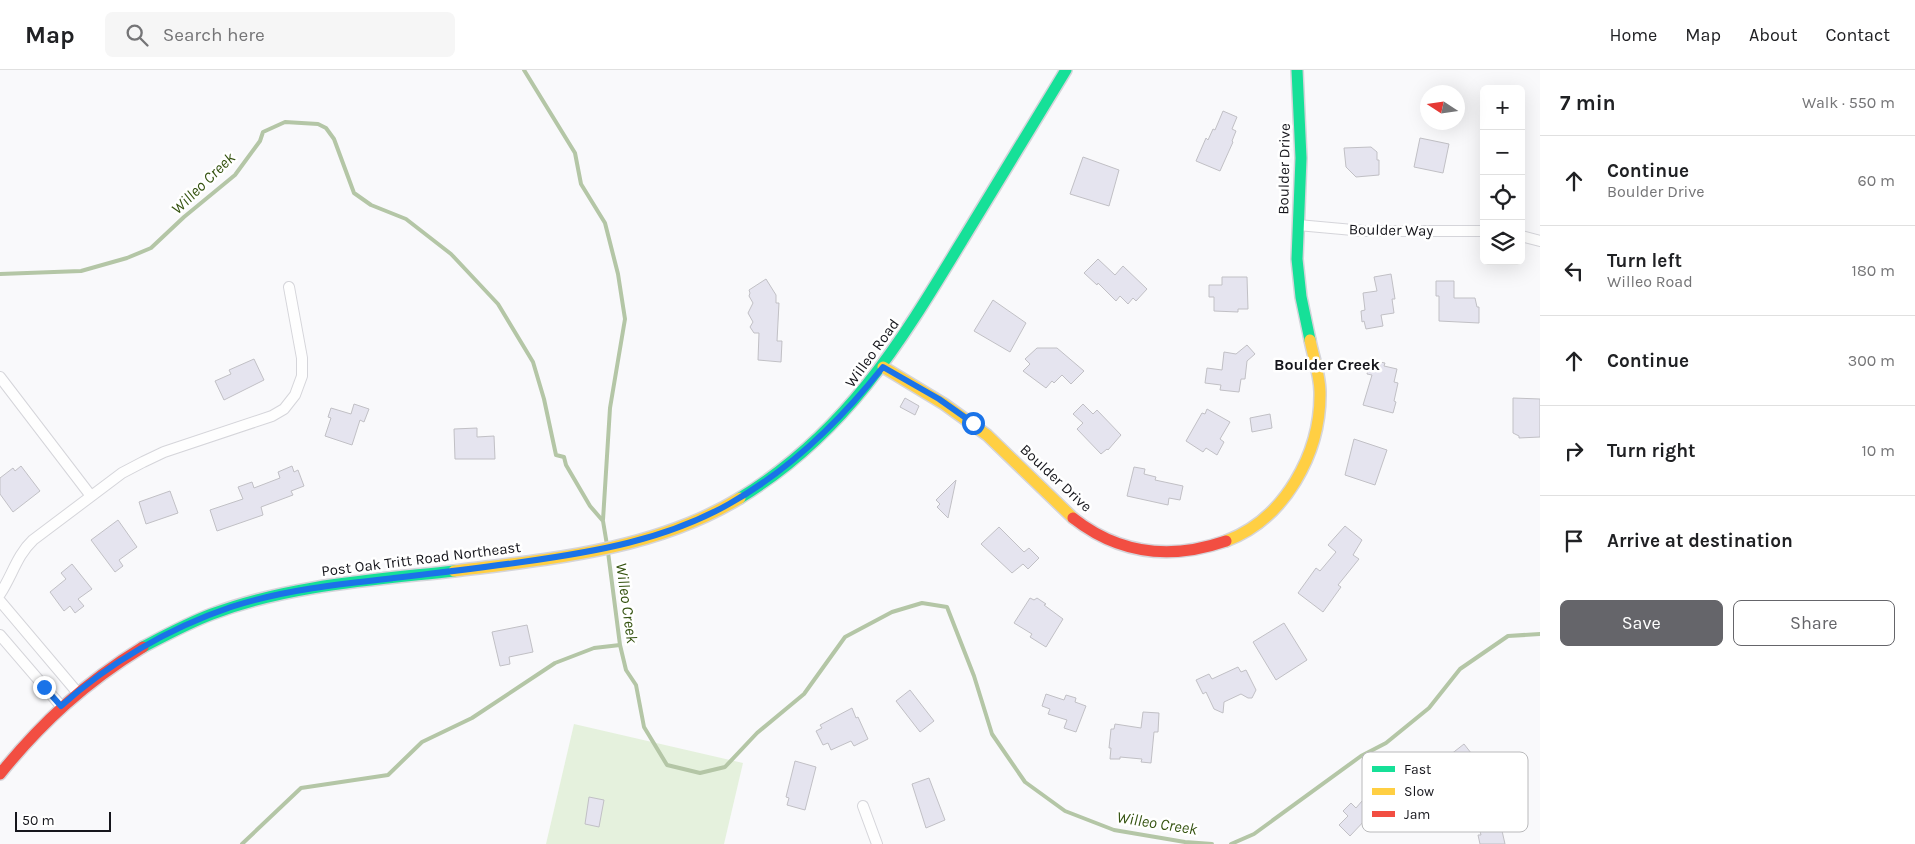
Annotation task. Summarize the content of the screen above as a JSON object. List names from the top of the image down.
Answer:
{
  "streets": {
    "street": [
      "Boulder Drive",
      "Boulder Way",
      "Willeo Road",
      "Post Oak Tritt Road Northeast"
    ]
  },
  "crossings": [
    ["Boulder Drive", "Boulder Way"],
    ["Boulder Drive", "Willeo Road"],
    ["Willeo Road", "Post Oak Tritt Road Northeast"]
  ],
  "districts": ["Boulder Creek"],
  "water": ["Willeo Creek"],
  "legend": ["Fast", "Slow", "Jam"],
  "scale_bar": "50 m",
  "north": "left",
  "page": {
    "header": "Map",
    "search": "Search here",
    "nav": [
      "Home",
      "Map",
      "About",
      "Contact"
    ],
    "heading": ["7 min", "Walk · 550 m"],
    "map_buttons": ["+", "−"],
    "list": [
      ["Continue", "Boulder Drive", "60 m"],
      ["Turn left", "Willeo Road", "180 m"],
      ["Continue", "300 m"],
      ["Turn right", "10 m"],
      "Arrive at destination"
    ],
    "buttons": ["Save", "Share"],
    "scale": "50 m"
  }
}
